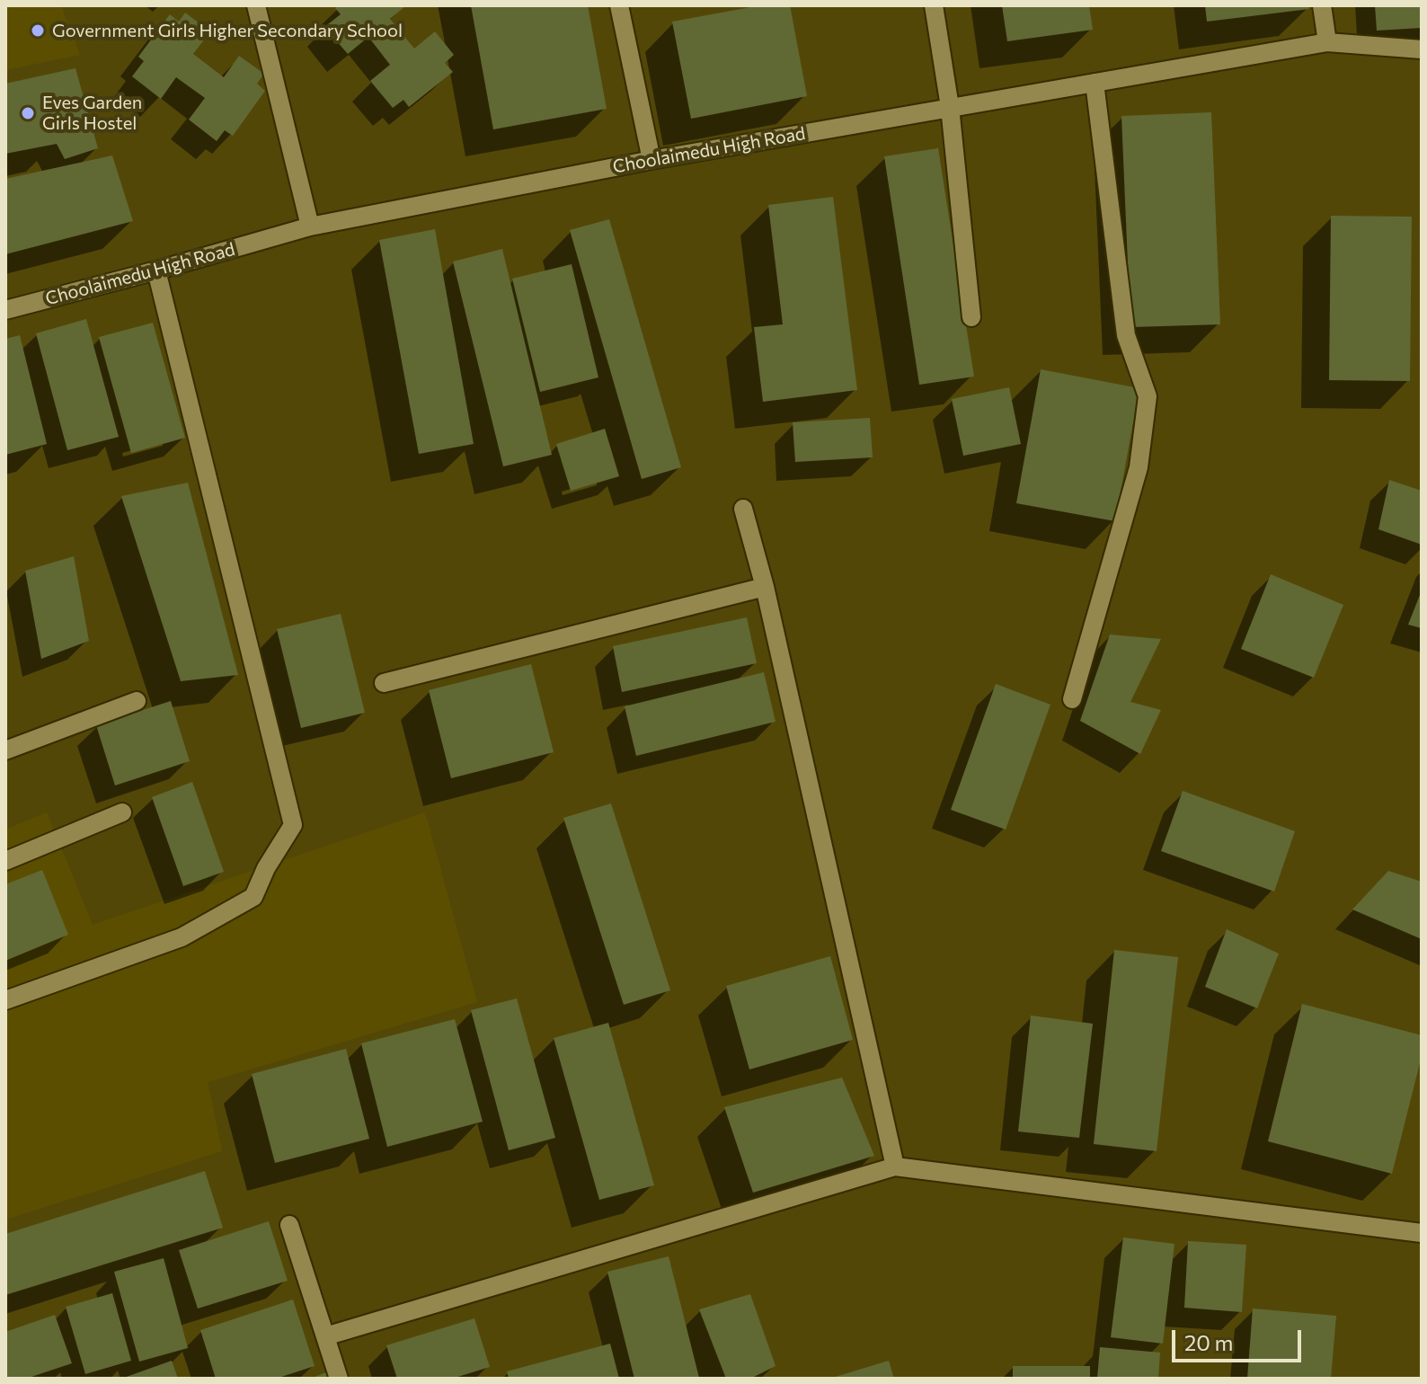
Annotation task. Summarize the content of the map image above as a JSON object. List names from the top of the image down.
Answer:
{
  "streets": {
    "street": ["Choolaimedu High Road"]
  },
  "places": ["Government Girls Higher Secondary School", "Eves Garden Girls Hostel"],
  "scale_bar": "20 m"
}
